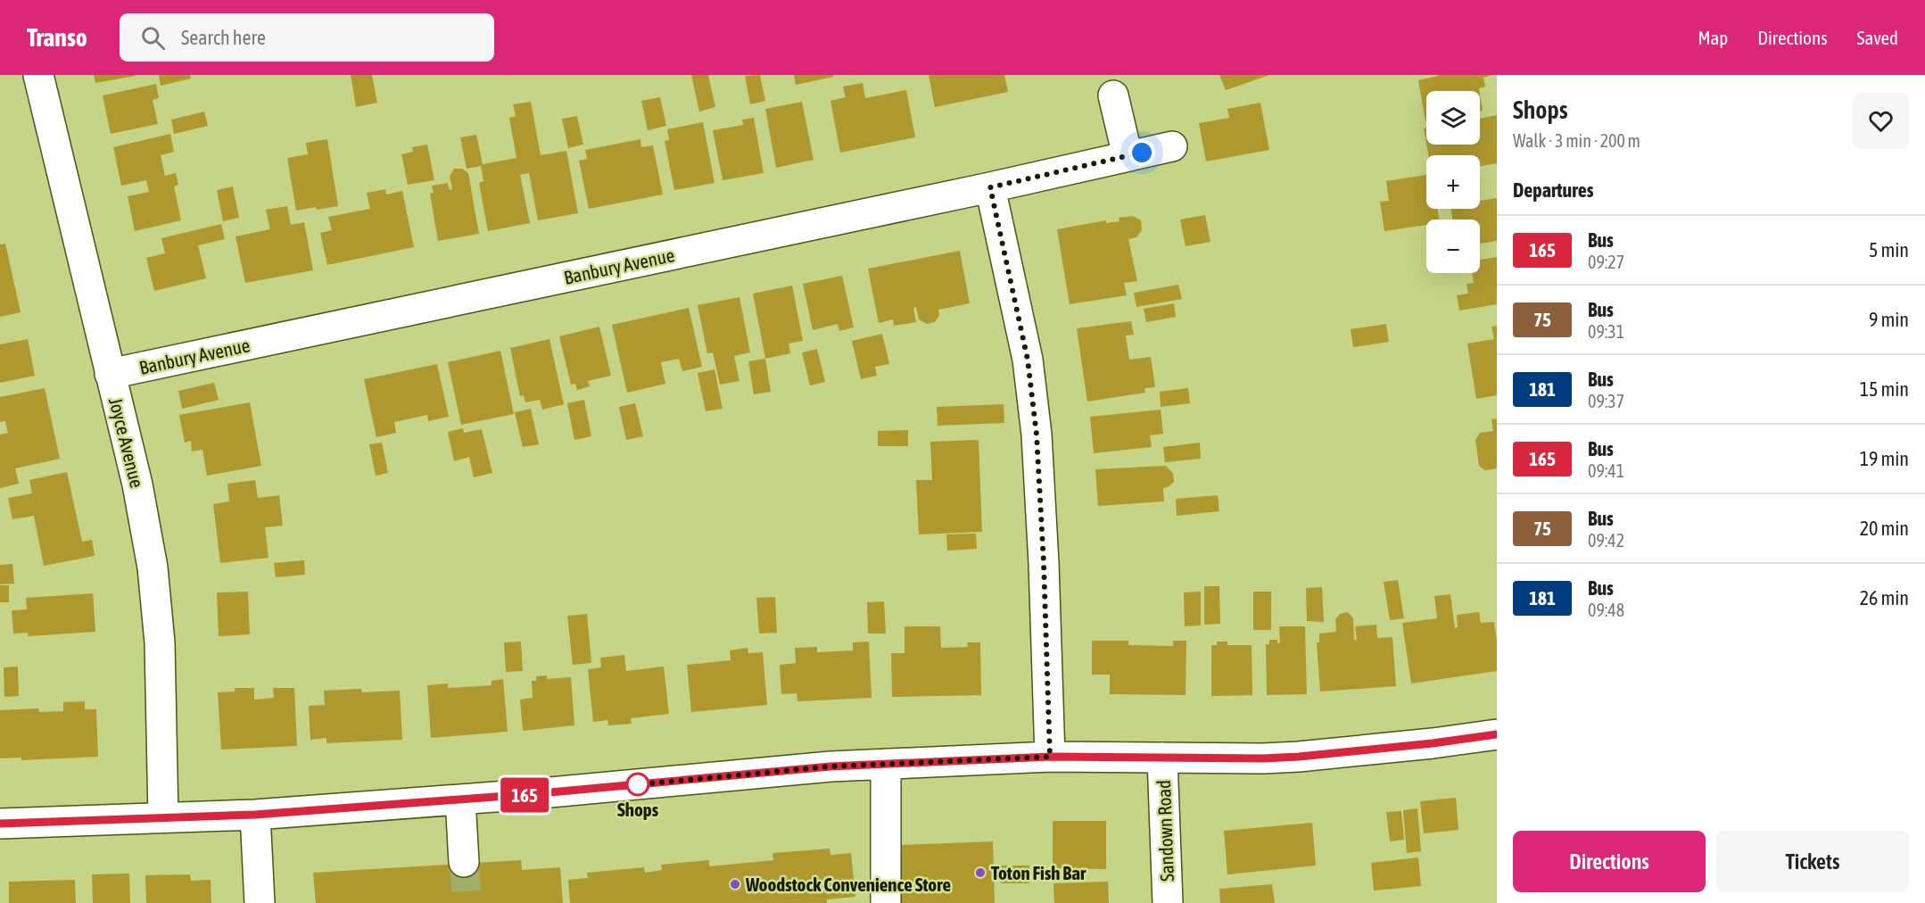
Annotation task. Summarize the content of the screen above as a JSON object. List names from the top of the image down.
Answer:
{
  "streets": {
    "street": ["Banbury Avenue", "Joyce Avenue", "Sandown Road"]
  },
  "crossings": [
    ["Banbury Avenue", "Joyce Avenue"]
  ],
  "places": ["Shops", "Toton Fish Bar", "Woodstock Convenience Store"],
  "lines": ["bus line 165"],
  "page": {
    "header": "Transo",
    "search": "Search here",
    "nav": ["Map", "Directions", "Saved"],
    "on_map": "165",
    "heading": [
      ["Shops", "Walk · 3 min · 200 m"],
      "Departures"
    ],
    "map_buttons": ["+", "−"],
    "list": [
      {
        "mark": "165",
        "name": "Bus",
        "note": "09:27",
        "value": "5 min"
      },
      {
        "mark": "75",
        "name": "Bus",
        "note": "09:31",
        "value": "9 min"
      },
      {
        "mark": "181",
        "name": "Bus",
        "note": "09:37",
        "value": "15 min"
      },
      {
        "mark": "165",
        "name": "Bus",
        "note": "09:41",
        "value": "19 min"
      },
      {
        "mark": "75",
        "name": "Bus",
        "note": "09:42",
        "value": "20 min"
      },
      {
        "mark": "181",
        "name": "Bus",
        "note": "09:48",
        "value": "26 min"
      }
    ],
    "buttons": ["Directions", "Tickets"]
  }
}
